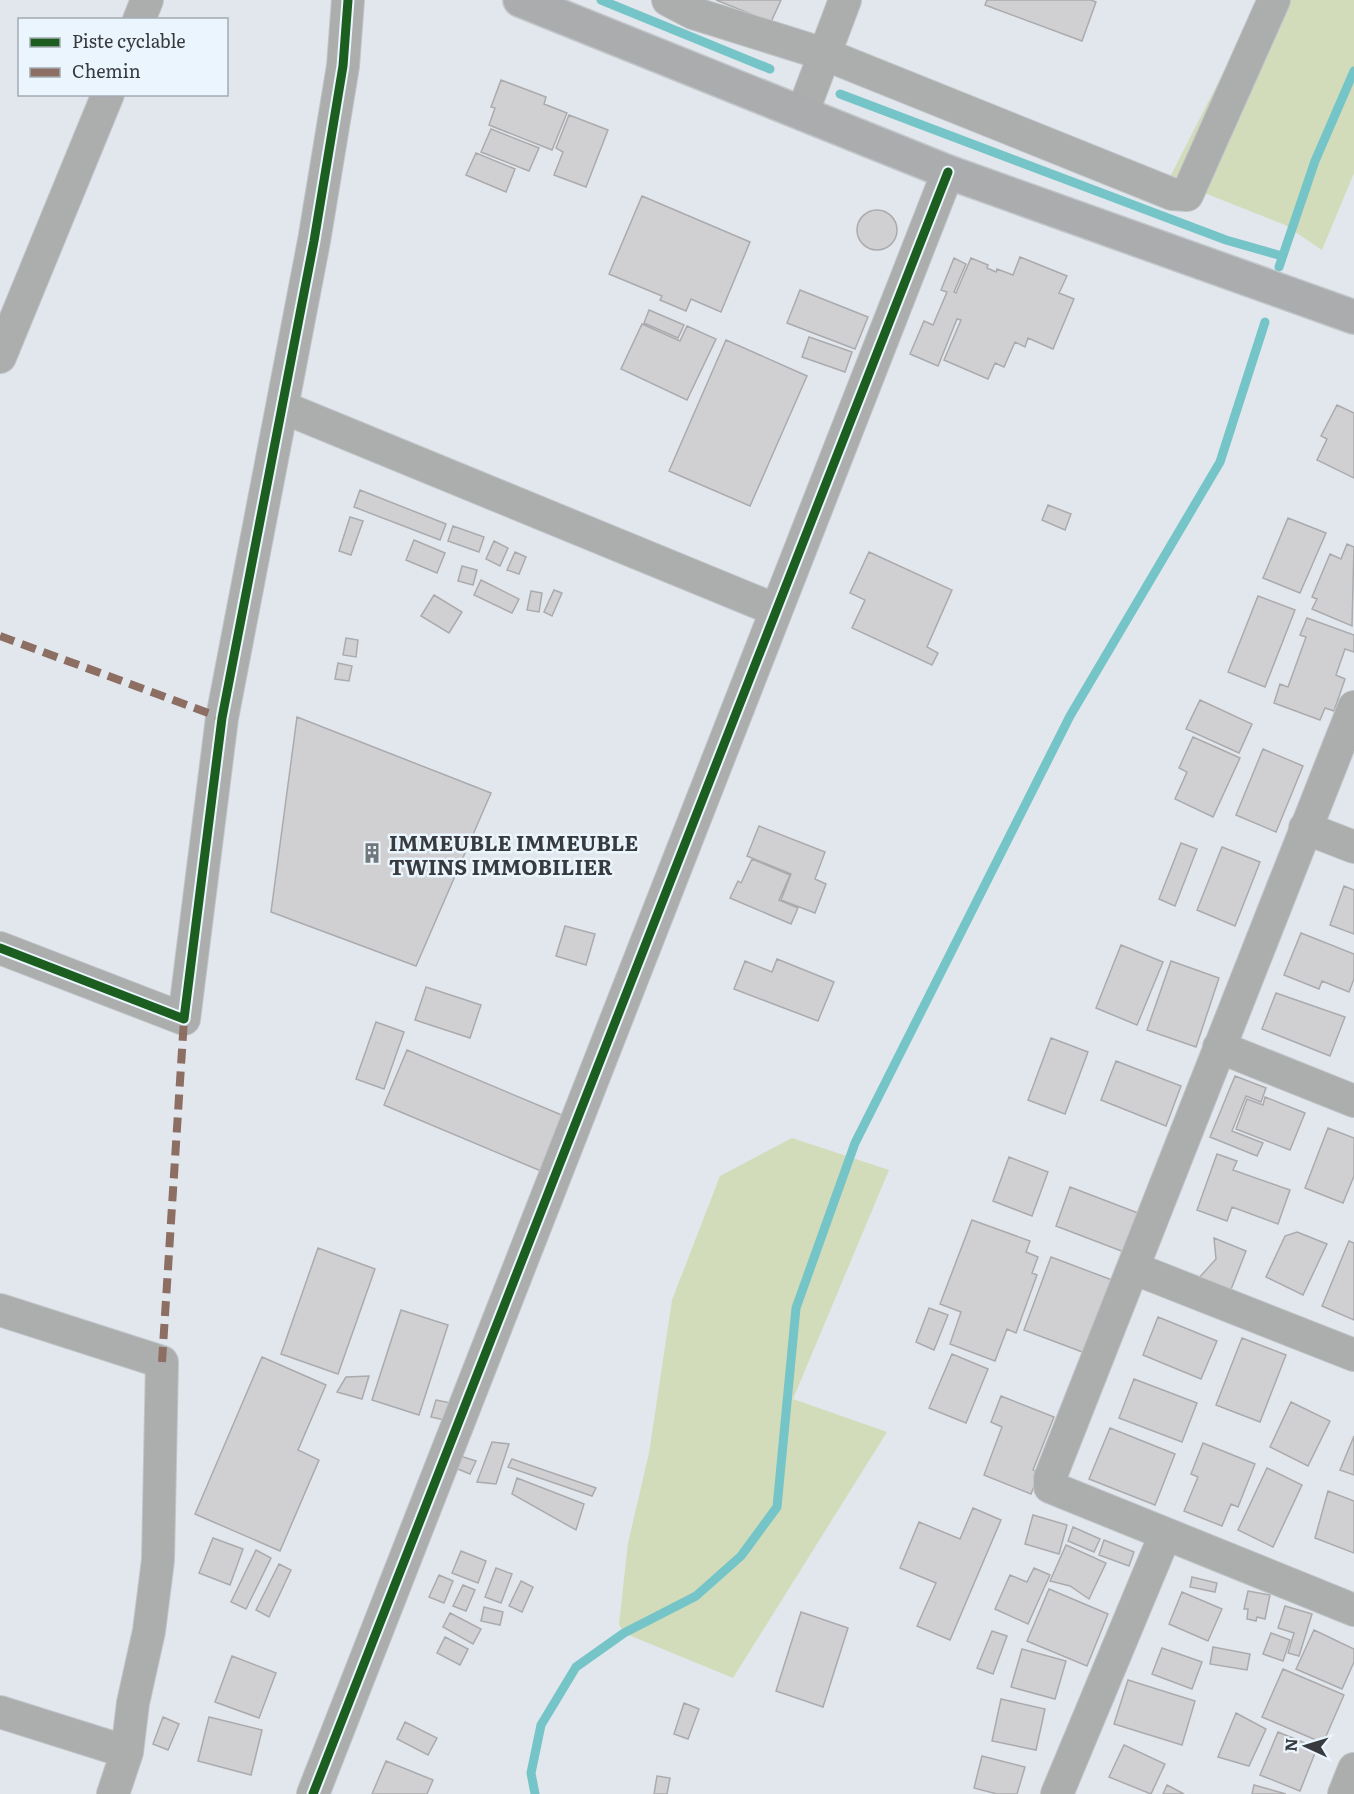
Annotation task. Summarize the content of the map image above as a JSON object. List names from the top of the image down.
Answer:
{
  "places": {
    "building": ["IMMEUBLE IMMEUBLE TWINS IMMOBILIER"]
  },
  "legend": ["Piste cyclable", "Chemin"],
  "north": "left"
}
